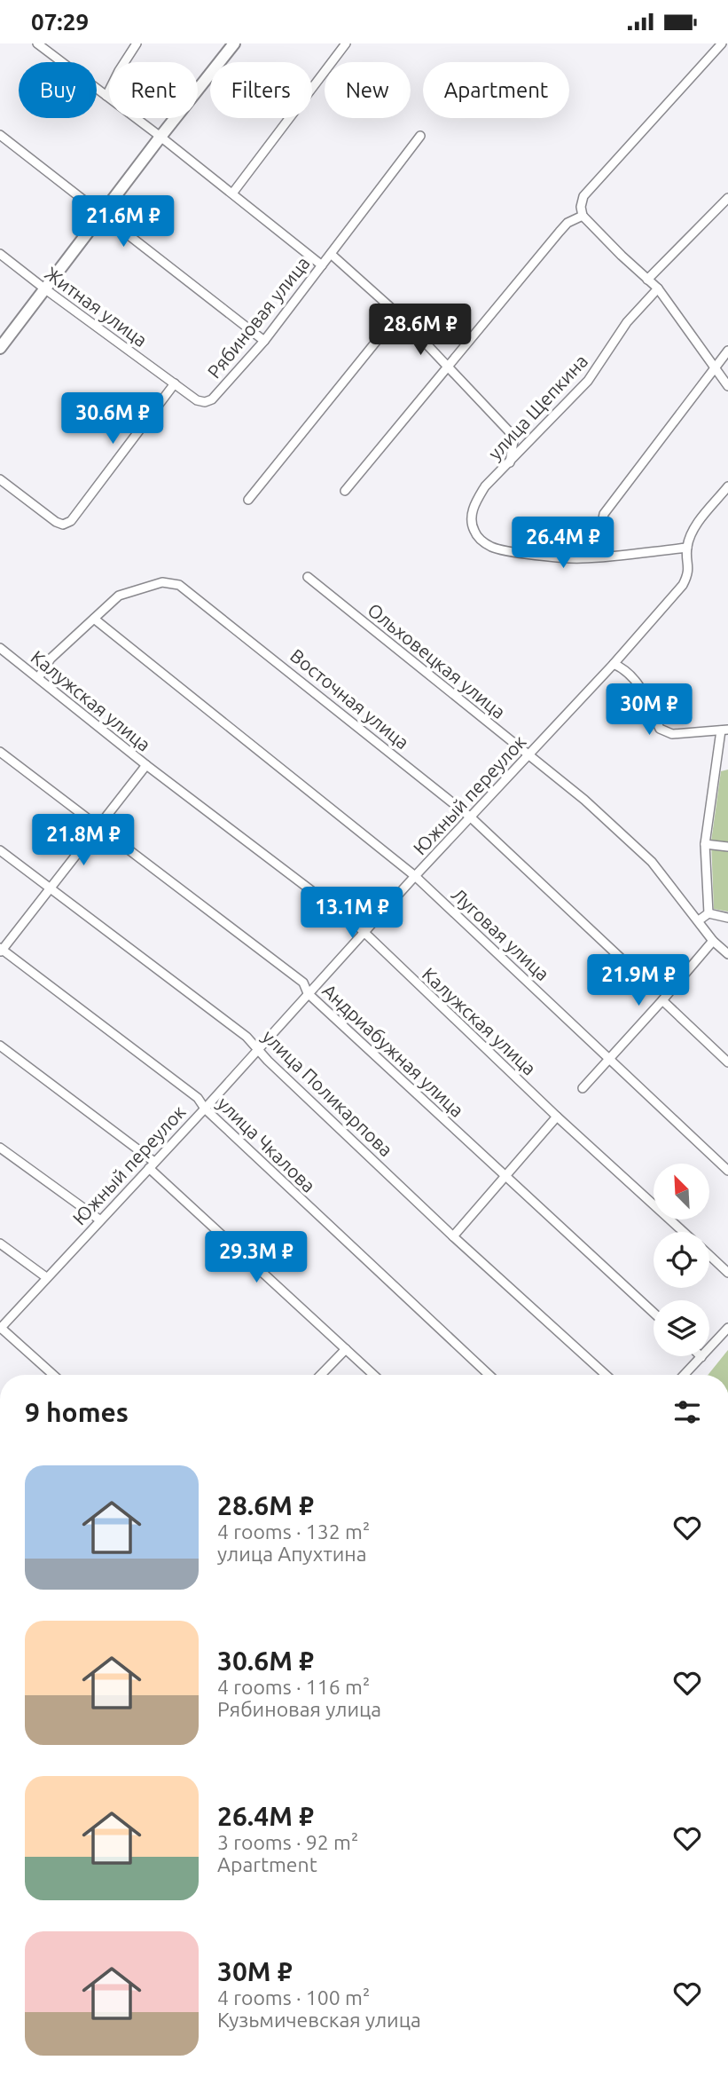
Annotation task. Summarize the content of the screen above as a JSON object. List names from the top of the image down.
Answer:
{
  "streets": {
    "street": [
      "Житная улица",
      "Рябиновая улица",
      "улица Щепкина",
      "Ольховецкая улица",
      "Восточная улица",
      "Калужская улица",
      "Южный переулок",
      "Луговая улица",
      "Андриабужная улица",
      "улица Поликарпова",
      "улица Чкалова"
    ]
  },
  "crossings": [
    ["Житная улица", "Рябиновая улица"],
    ["улица Щепкина", "Южный переулок"],
    ["Ольховецкая улица", "Южный переулок"],
    ["Восточная улица", "Калужская улица"],
    ["Восточная улица", "Южный переулок"],
    ["Восточная улица", "Луговая улица"],
    ["Калужская улица", "Южный переулок"],
    ["Южный переулок", "Луговая улица"],
    ["Южный переулок", "Андриабужная улица"],
    ["Южный переулок", "улица Поликарпова"],
    ["Южный переулок", "улица Чкалова"]
  ],
  "north": "top left",
  "page": {
    "status": "07:29",
    "chip": [
      "Buy",
      "Rent",
      "Filters",
      "New",
      "Apartment"
    ],
    "price": [
      "21.6M ₽",
      "28.6M ₽",
      "30.6M ₽",
      "26.4M ₽",
      "30M ₽",
      "21.8M ₽",
      "13.1M ₽",
      "21.9M ₽",
      "29.3M ₽"
    ],
    "heading": "9 homes",
    "list": [
      {
        "name": "28.6M ₽",
        "note": "4 rooms · 132 m² · улица Апухтина"
      },
      {
        "name": "30.6M ₽",
        "note": "4 rooms · 116 m² · Рябиновая улица"
      },
      {
        "name": "26.4M ₽",
        "note": "3 rooms · 92 m² · Apartment"
      },
      {
        "name": "30M ₽",
        "note": "4 rooms · 100 m² · Кузьмичевская улица"
      }
    ]
  }
}
